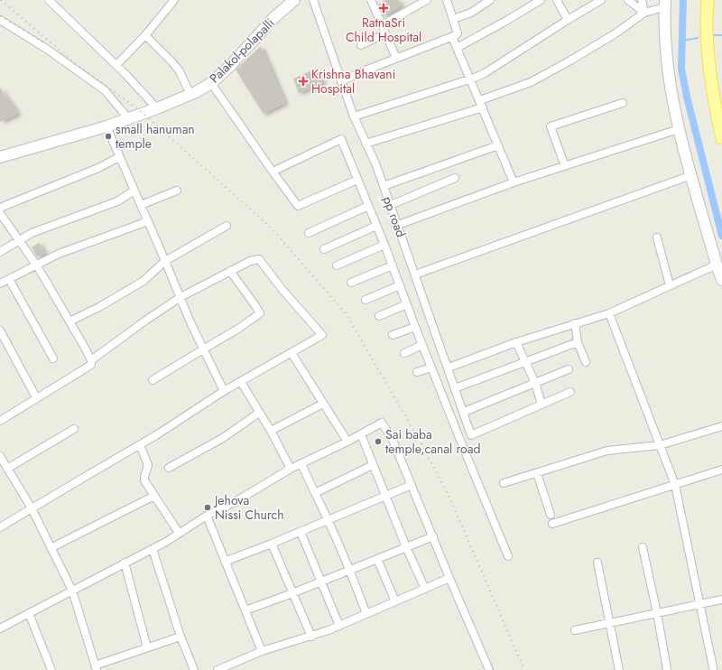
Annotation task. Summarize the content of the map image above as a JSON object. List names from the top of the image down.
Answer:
{
  "streets": {
    "street": ["Palakol-polapalli", "pp road"]
  },
  "places": {
    "health": ["RatnaSri Child Hospital", "Krishna Bhavani Hospital"],
    "other": ["small hanuman temple", "Sai baba temple,canal road", "Jehova Nissi Church"]
  }
}
